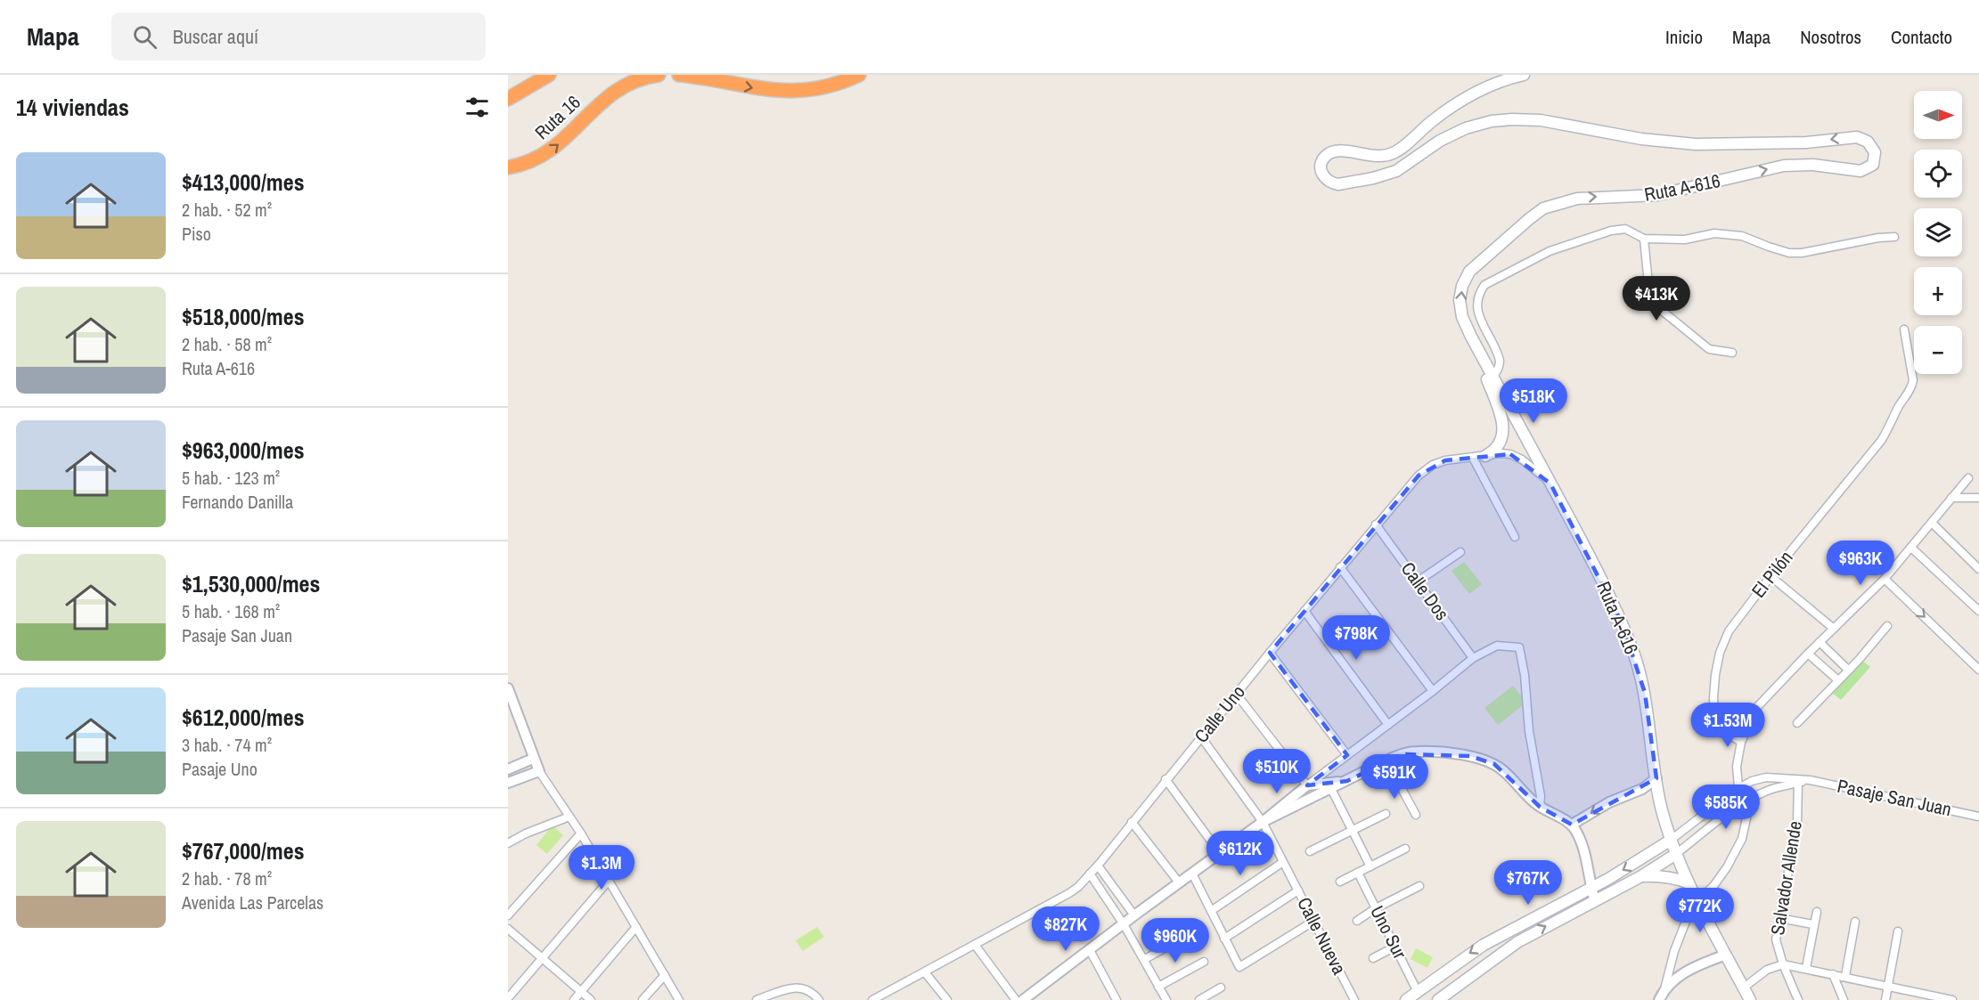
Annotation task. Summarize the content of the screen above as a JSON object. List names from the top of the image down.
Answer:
{
  "streets": {
    "highway": ["Ruta 16"],
    "main road": ["Ruta A-616"],
    "street": [
      "El Pilón",
      "Calle Dos",
      "Calle Uno",
      "Pasaje San Juan",
      "Salvador Allende",
      "Uno Sur",
      "Calle Nueva"
    ]
  },
  "crossings": [
    ["Ruta A-616", "Calle Uno"],
    ["Ruta A-616", "Pasaje San Juan"],
    ["Calle Dos", "Calle Uno"],
    ["Calle Uno", "Calle Nueva"],
    ["Pasaje San Juan", "Salvador Allende"]
  ],
  "one_way": ["Ruta 16"],
  "north": "right",
  "page": {
    "header": "Mapa",
    "search": "Buscar aquí",
    "nav": [
      "Inicio",
      "Mapa",
      "Nosotros",
      "Contacto"
    ],
    "heading": "14 viviendas",
    "map_buttons": ["+", "−"],
    "list": [
      {
        "name": "$413,000/mes",
        "note": "2 hab. · 52 m² · Piso"
      },
      {
        "name": "$518,000/mes",
        "note": "2 hab. · 58 m² · Ruta A-616"
      },
      {
        "name": "$963,000/mes",
        "note": "5 hab. · 123 m² · Fernando Danilla"
      },
      {
        "name": "$1,530,000/mes",
        "note": "5 hab. · 168 m² · Pasaje San Juan"
      },
      {
        "name": "$612,000/mes",
        "note": "3 hab. · 74 m² · Pasaje Uno"
      },
      {
        "name": "$767,000/mes",
        "note": "2 hab. · 78 m² · Avenida Las Parcelas"
      }
    ],
    "price": [
      "$413K",
      "$518K",
      "$963K",
      "$798K",
      "$1.53M",
      "$510K",
      "$591K",
      "$585K",
      "$612K",
      "$1.3M",
      "$767K",
      "$772K",
      "$827K",
      "$960K"
    ]
  }
}
